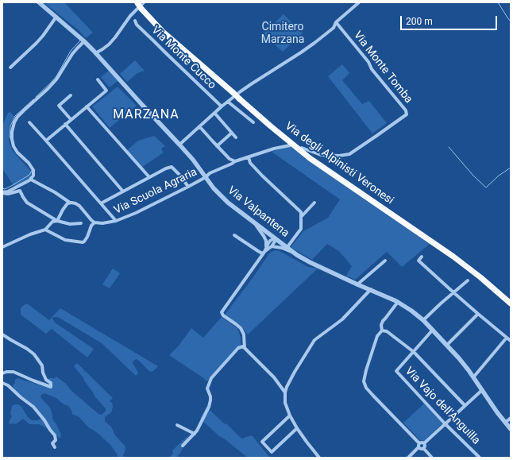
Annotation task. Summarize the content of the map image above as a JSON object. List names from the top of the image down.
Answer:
{
  "streets": {
    "highway": ["Via degli Alpinisti Veronesi"],
    "street": [
      "Via Monte Cucco",
      "Via Monte Tomba",
      "Via Scuola Agraria",
      "Via Valpantena",
      "Via Vajo dell'Anguilla"
    ]
  },
  "crossings": [
    ["Via Scuola Agraria", "Via Valpantena"]
  ],
  "districts": ["MARZANA"],
  "parks": ["Cimitero Marzana"],
  "scale_bar": "200 m"
}
